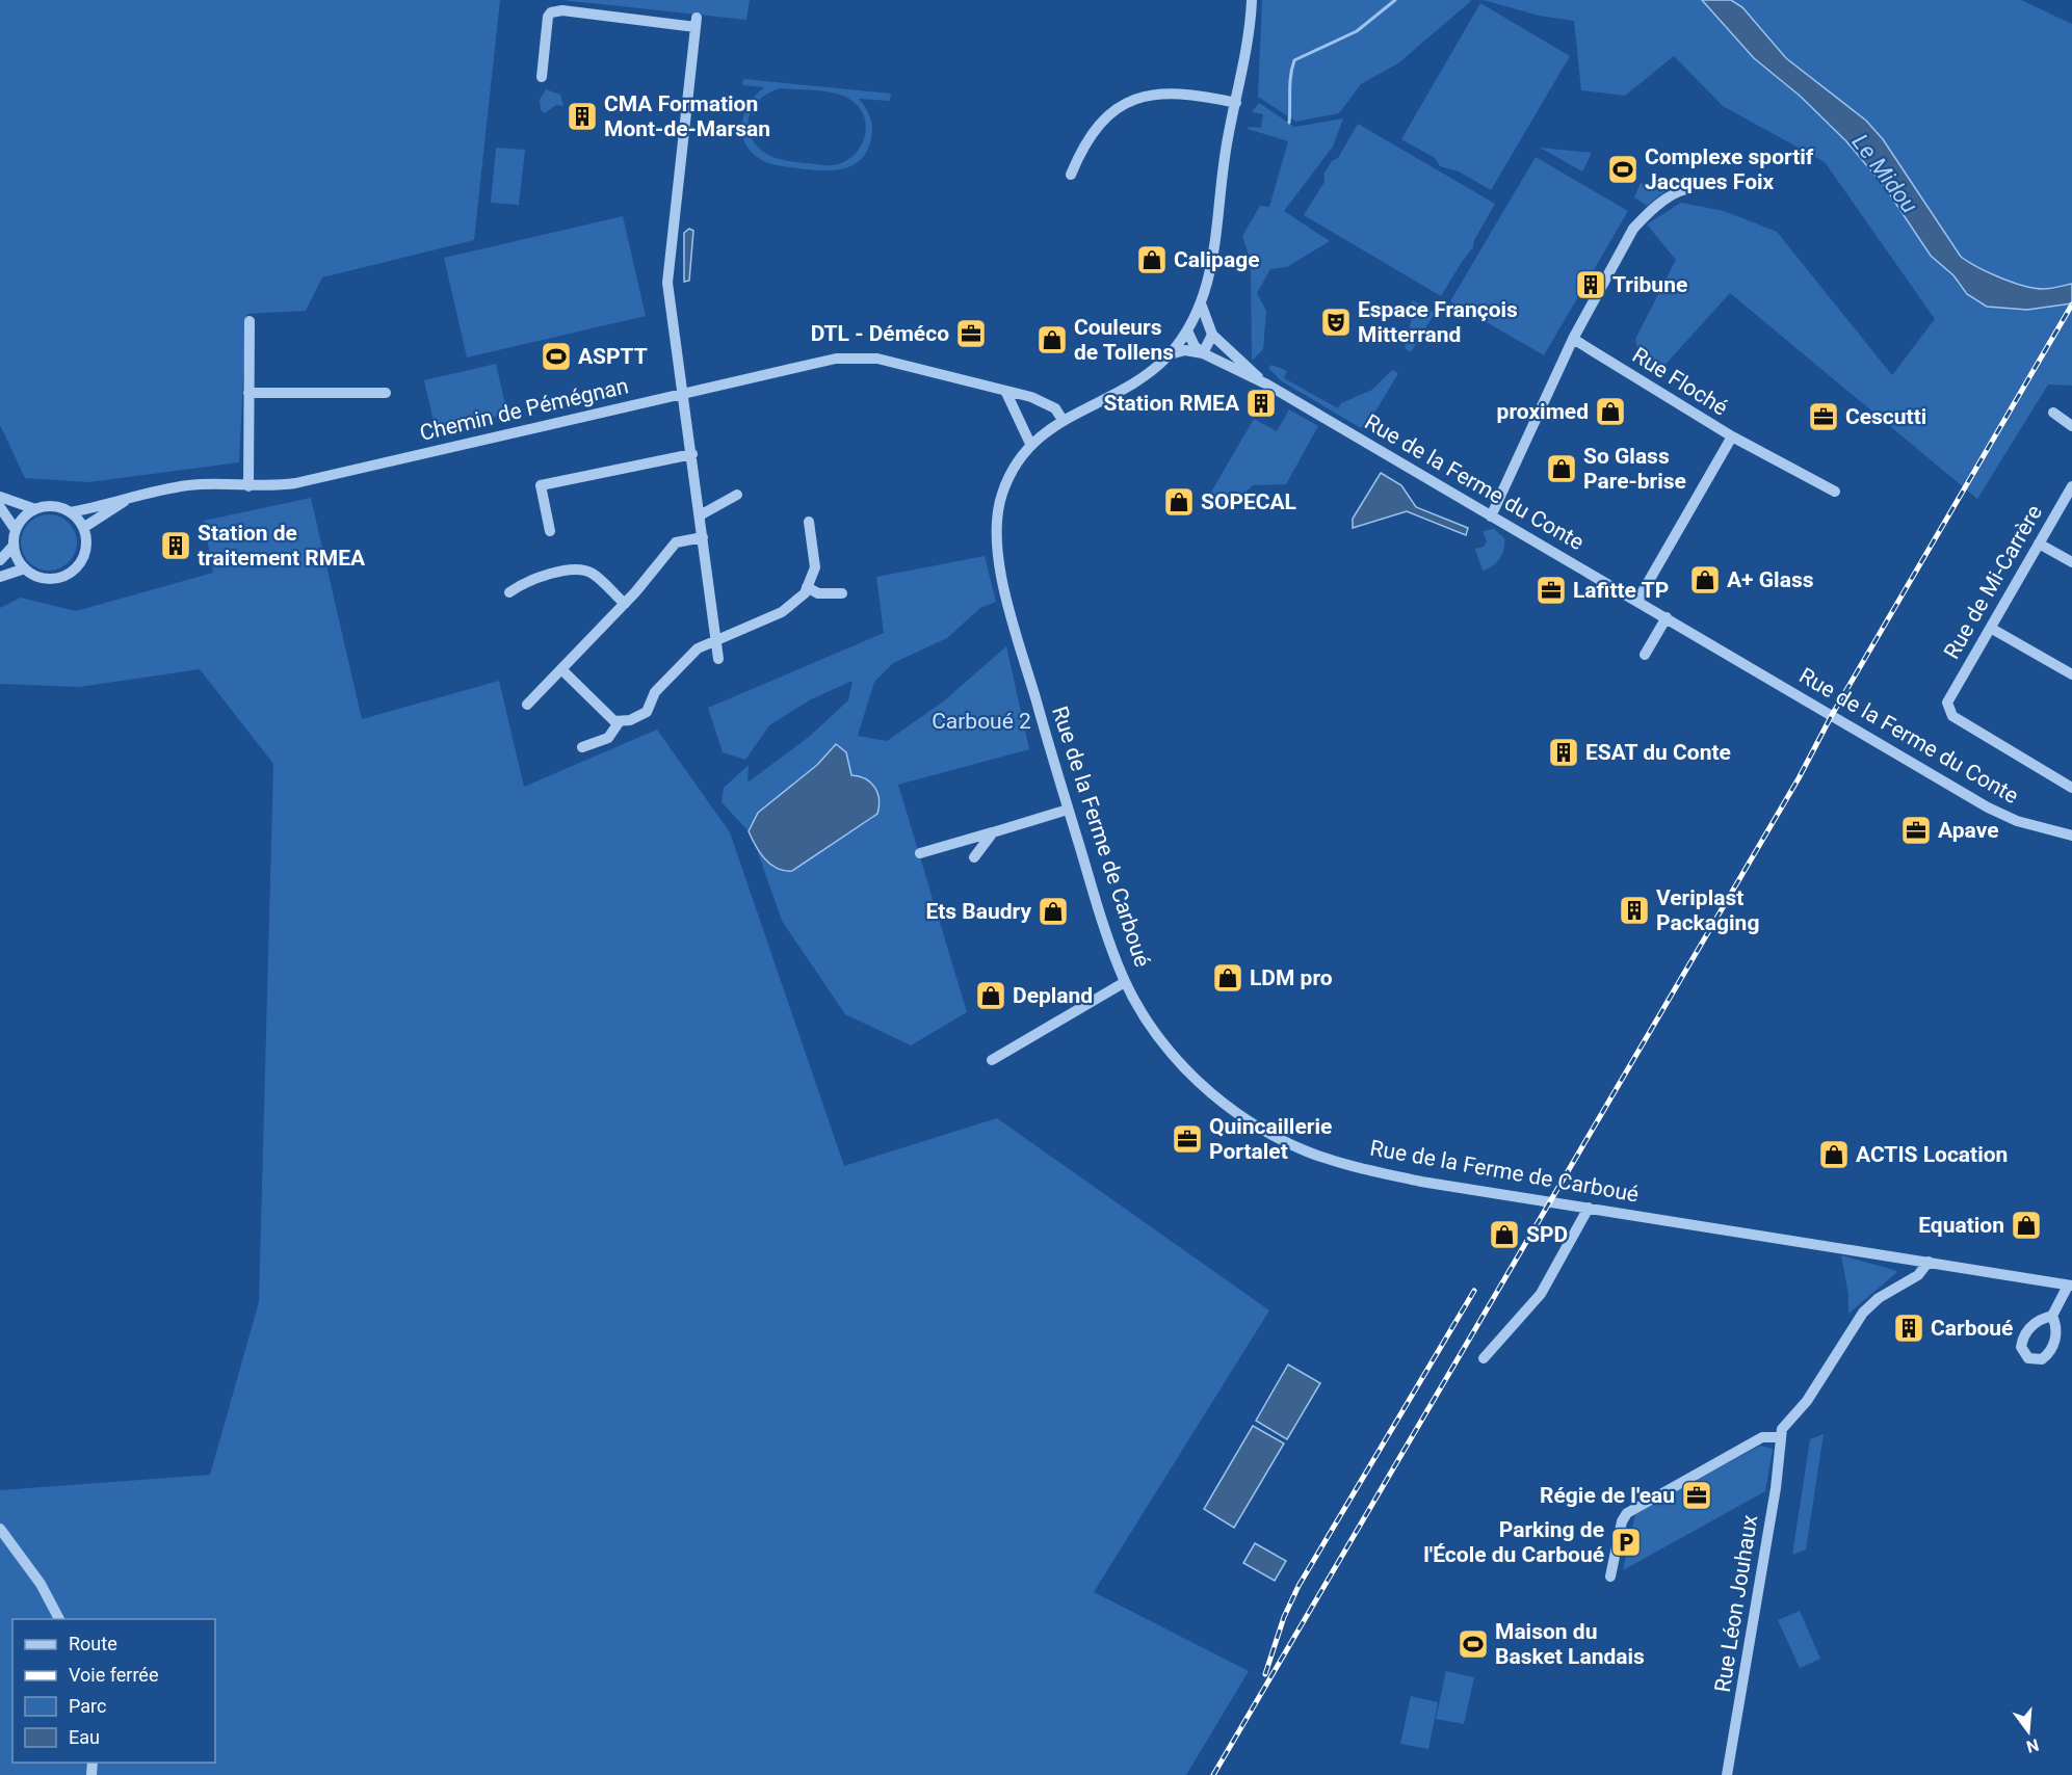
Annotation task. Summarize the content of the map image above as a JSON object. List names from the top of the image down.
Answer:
{
  "streets": {
    "street": [
      "Rue Floché",
      "Chemin de Pémégnan",
      "Rue de la Ferme du Conte",
      "Rue de Mi-Carrère",
      "Rue de la Ferme de Carboué",
      "Rue Léon Jouhaux"
    ]
  },
  "crossings": [
    ["Rue Floché", "Rue de la Ferme du Conte"],
    ["Chemin de Pémégnan", "Rue de la Ferme de Carboué"],
    ["Rue de la Ferme du Conte", "Rue de la Ferme de Carboué"]
  ],
  "water": ["Le Midou"],
  "parks": ["Carboué 2"],
  "places": {
    "building": [
      "CMA Formation Mont-de-Marsan",
      "Tribune",
      "Station RMEA",
      "Station de traitement RMEA",
      "ESAT du Conte",
      "Veriplast Packaging",
      "Carboué"
    ],
    "sports": ["Complexe sportif Jacques Foix", "ASPTT", "Maison du Basket Landais"],
    "shop": [
      "Calipage",
      "Couleurs de Tollens",
      "proximed",
      "So Glass Pare-brise",
      "SOPECAL",
      "A+ Glass",
      "Ets Baudry",
      "LDM pro",
      "Depland",
      "ACTIS Location",
      "Equation",
      "SPD"
    ],
    "theatre": ["Espace François Mitterrand"],
    "office": [
      "DTL - Déméco",
      "Cescutti",
      "Lafitte TP",
      "Apave",
      "Quincaillerie Portalet",
      "Régie de l'eau"
    ],
    "parking": ["Parking de l'École du Carboué"]
  },
  "legend": [
    "Route",
    "Voie ferrée",
    "Parc",
    "Eau"
  ],
  "north": "bottom"
}
